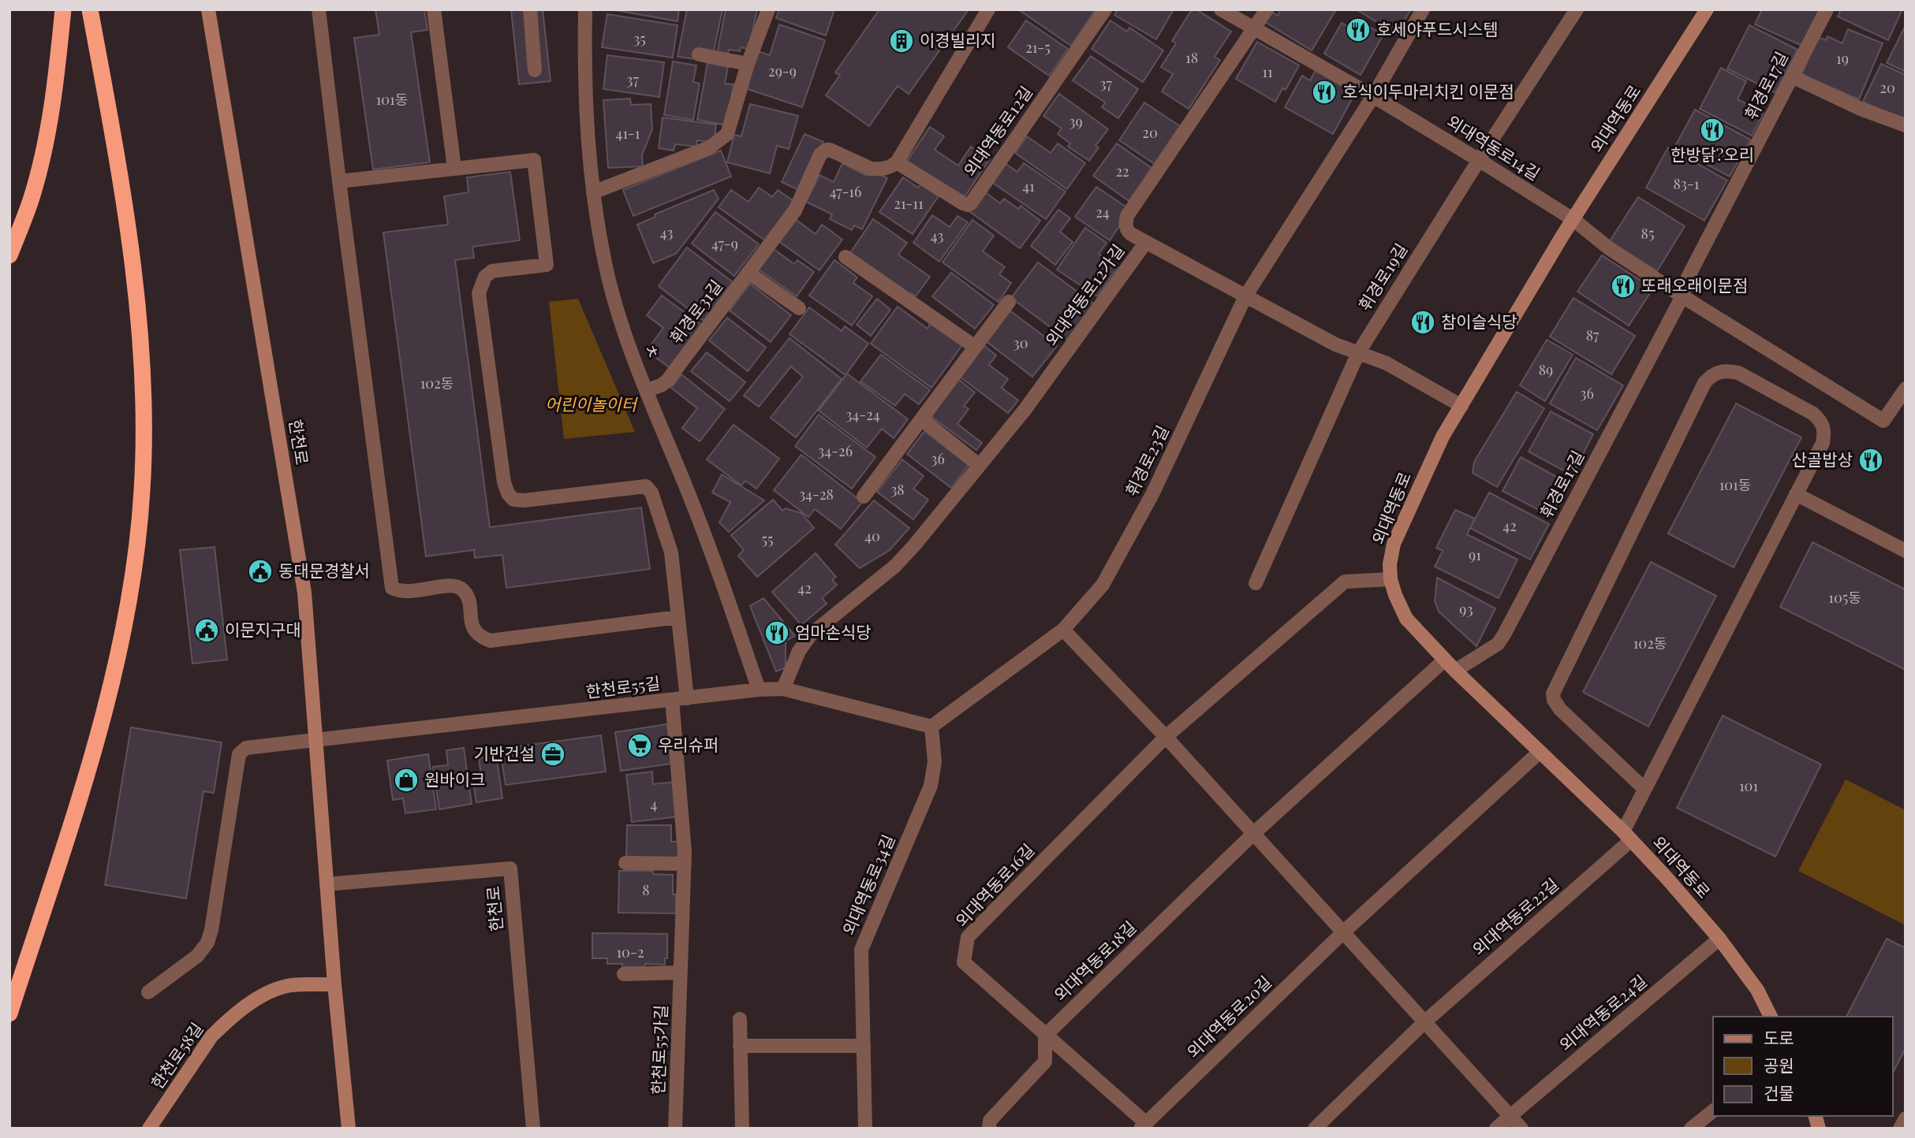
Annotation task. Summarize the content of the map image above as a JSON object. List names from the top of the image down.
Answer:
{
  "streets": {
    "main road": ["외대역동로", "한천로", "한천로58길"],
    "street": [
      "휘경로17길",
      "외대역동로12길",
      "외대역동로14길",
      "휘경로19길",
      "외대역동로12가길",
      "휘경로31길",
      "ㅊ",
      "휘경로23길",
      "한천로55길",
      "외대역동로34길",
      "외대역동로16길",
      "외대역동로22길",
      "외대역동로18길",
      "외대역동로24길",
      "외대역동로20길",
      "한천로55가길"
    ]
  },
  "crossings": [
    ["휘경로17길", "외대역동로"],
    ["휘경로17길", "외대역동로14길"],
    ["외대역동로", "외대역동로14길"],
    ["외대역동로", "외대역동로16길"],
    ["외대역동로", "외대역동로22길"],
    ["외대역동로", "외대역동로18길"],
    ["외대역동로", "외대역동로24길"],
    ["외대역동로", "외대역동로20길"],
    ["외대역동로12길", "휘경로31길"],
    ["외대역동로14길", "휘경로19길"],
    ["외대역동로14길", "외대역동로12가길"],
    ["외대역동로14길", "휘경로23길"],
    ["외대역동로12가길", "한천로55길"],
    ["휘경로31길", "ㅊ"],
    ["ㅊ", "한천로55길"],
    ["한천로", "한천로55길"],
    ["한천로", "한천로58길"],
    ["휘경로23길", "한천로55길"],
    ["휘경로23길", "외대역동로34길"],
    ["한천로55길", "외대역동로34길"],
    ["한천로55길", "한천로55가길"],
    ["외대역동로16길", "외대역동로18길"],
    ["외대역동로16길", "외대역동로20길"]
  ],
  "parks": ["어린이놀이터"],
  "places": {
    "restaurant": [
      "호세야푸드시스템",
      "호식이두마리치킨 이문점",
      "한방닭?오리",
      "또래오래이문점",
      "참이슬식당",
      "산골밥상",
      "엄마손식당"
    ],
    "building": ["이경빌리지"],
    "public building": ["동대문경찰서", "이문지구대"],
    "supermarket": ["우리슈퍼"],
    "office": ["기반건설"],
    "shop": ["원바이크"]
  },
  "house_numbers": [
    "35",
    "21-5",
    "18",
    "19",
    "29-9",
    "11",
    "37",
    "37",
    "20",
    "101동",
    "39",
    "20",
    "41-1",
    "22",
    "83-1",
    "41",
    "47-16",
    "21-11",
    "24",
    "43",
    "85",
    "43",
    "47-9",
    "87",
    "30",
    "89",
    "102동",
    "36",
    "34-24",
    "34-26",
    "36",
    "101동",
    "38",
    "34-28",
    "42",
    "40",
    "55",
    "91",
    "42",
    "105동",
    "93",
    "102동",
    "101",
    "4",
    "8",
    "10-2"
  ],
  "legend": ["도로", "공원", "건물"]
}
